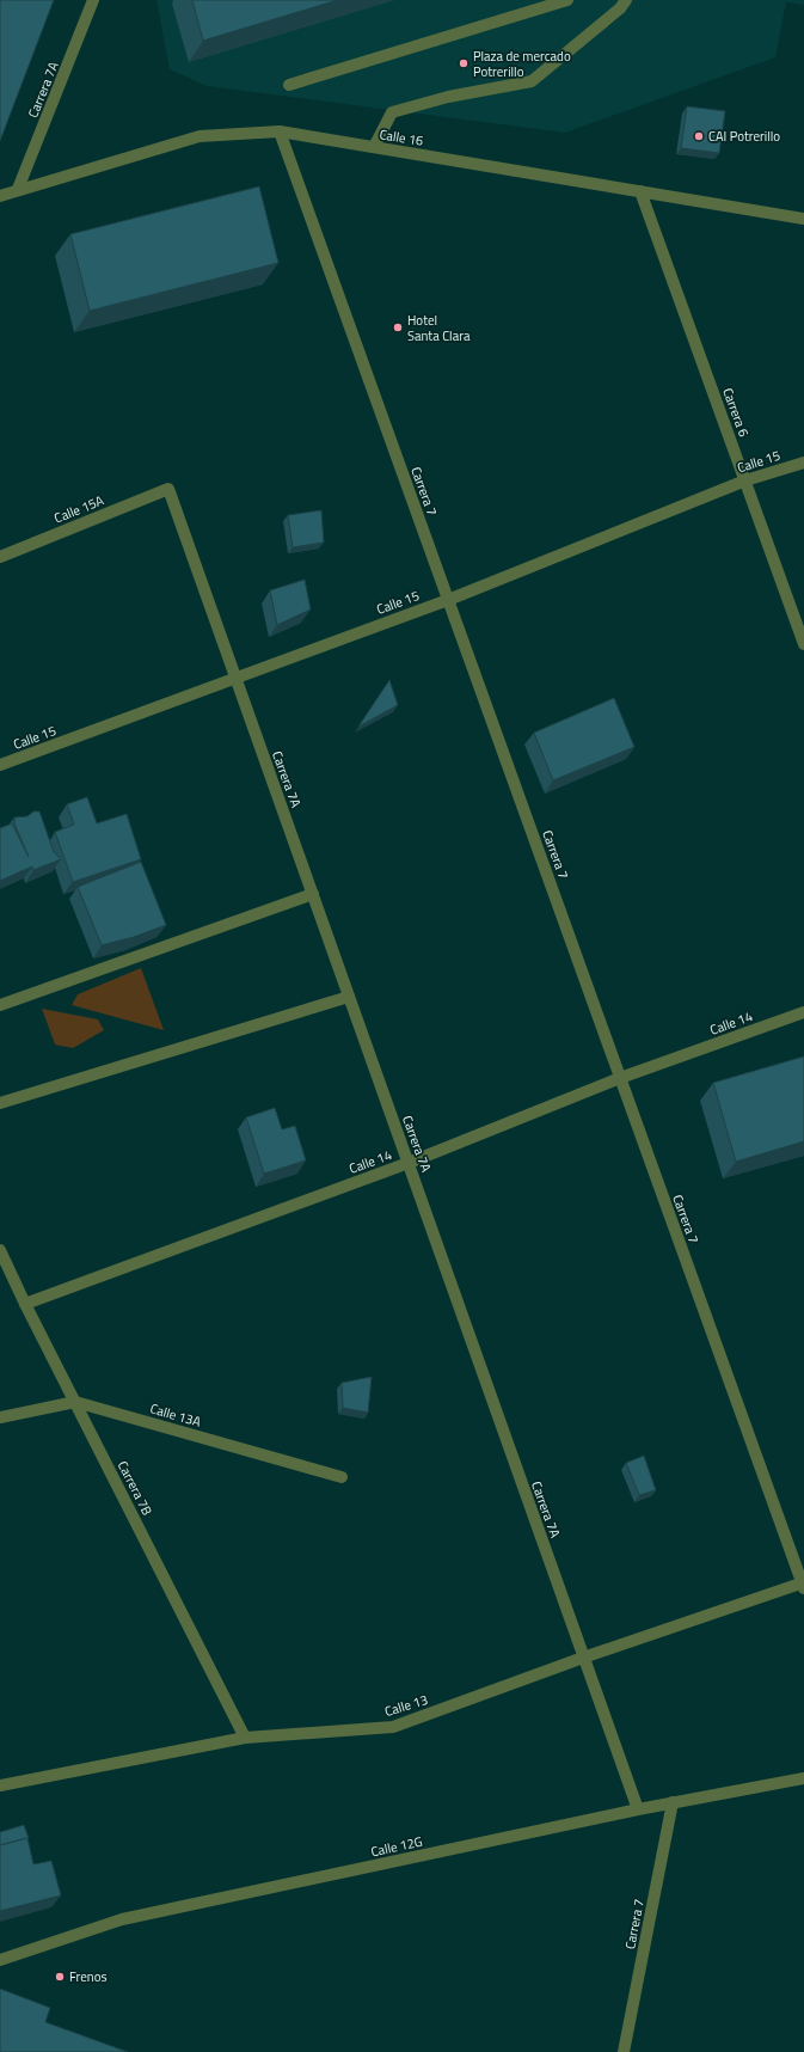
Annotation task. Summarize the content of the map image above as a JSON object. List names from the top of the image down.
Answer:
{
  "streets": {
    "street": [
      "Carrera 7A",
      "Calle 16",
      "Carrera 6",
      "Calle 15",
      "Carrera 7",
      "Calle 15A",
      "Calle 14",
      "Calle 13A",
      "Carrera 7B",
      "Calle 13",
      "Calle 12G"
    ]
  },
  "crossings": [
    ["Carrera 7A", "Calle 16"],
    ["Carrera 7A", "Calle 15"],
    ["Carrera 7A", "Calle 15A"],
    ["Carrera 7A", "Calle 14"],
    ["Carrera 7A", "Calle 13"],
    ["Carrera 7A", "Calle 12G"],
    ["Calle 16", "Carrera 6"],
    ["Calle 16", "Carrera 7"],
    ["Carrera 6", "Calle 15"],
    ["Calle 15", "Carrera 7"],
    ["Carrera 7", "Calle 14"],
    ["Carrera 7", "Calle 13"],
    ["Carrera 7", "Calle 12G"],
    ["Calle 14", "Carrera 7B"],
    ["Calle 13A", "Carrera 7B"],
    ["Carrera 7B", "Calle 13"]
  ],
  "places": [
    "Plaza de mercado Potrerillo",
    "CAI Potrerillo",
    "Hotel Santa Clara",
    "Frenos"
  ]
}
